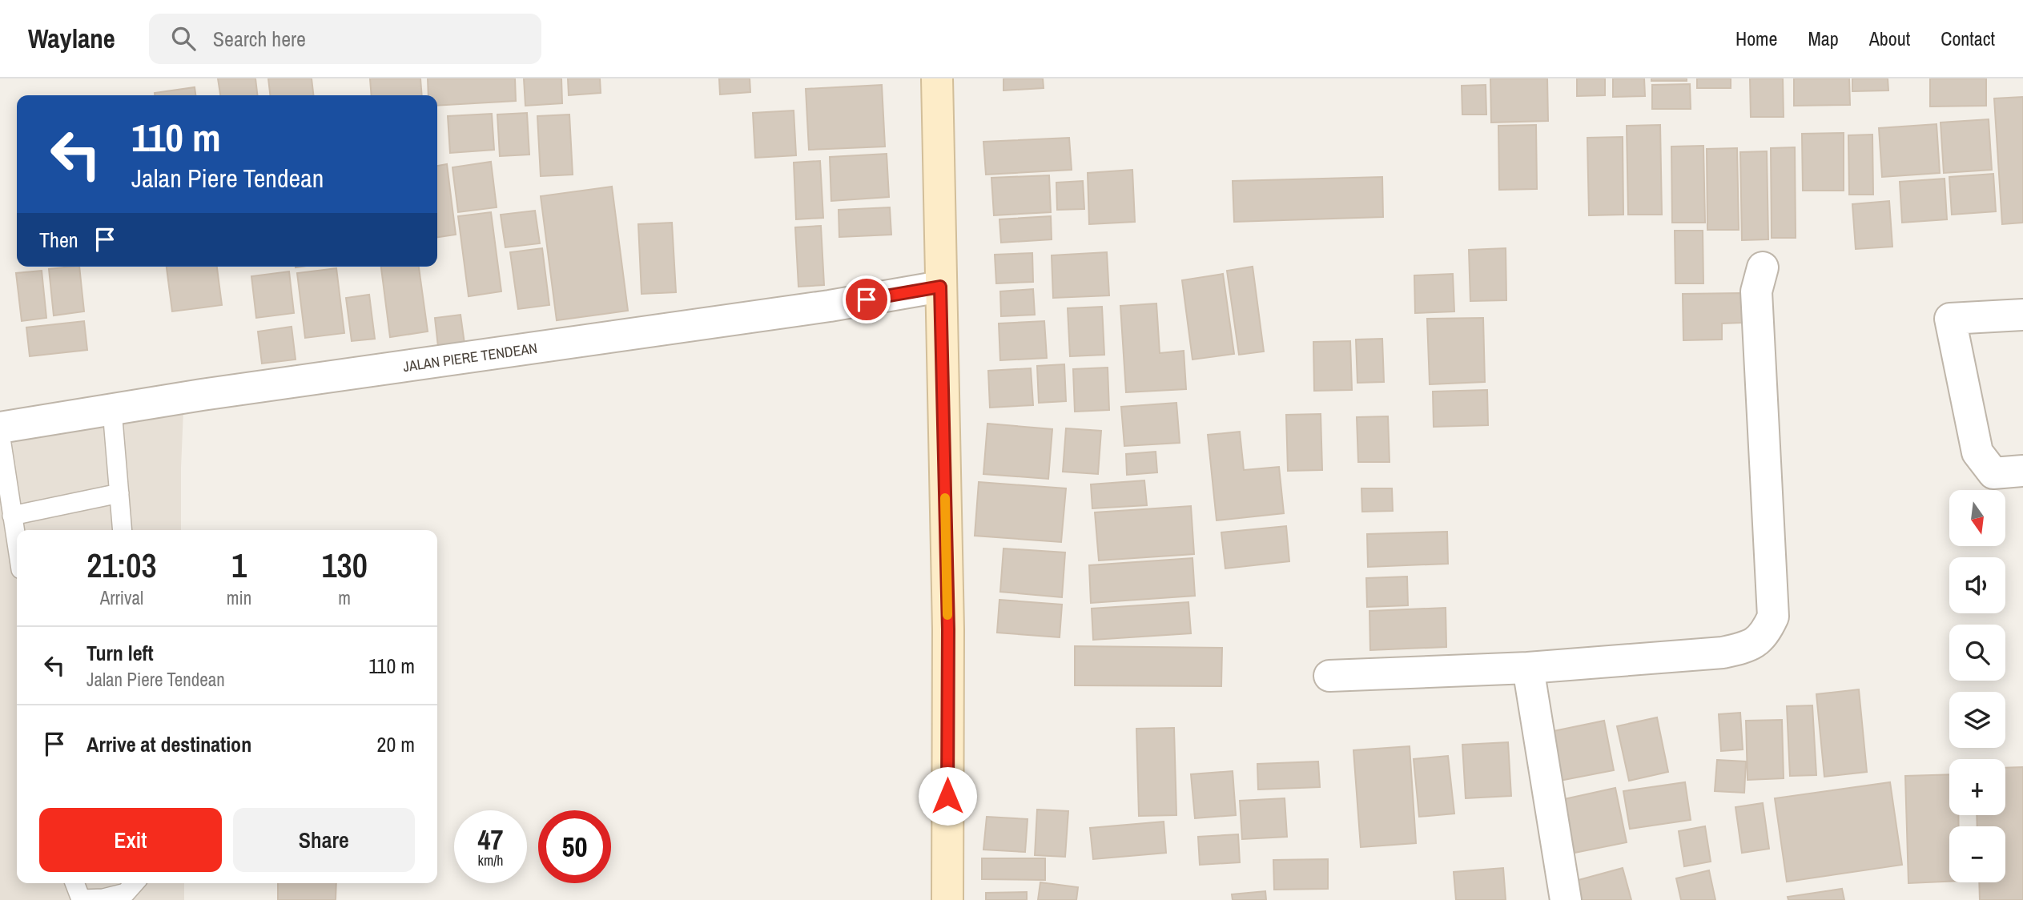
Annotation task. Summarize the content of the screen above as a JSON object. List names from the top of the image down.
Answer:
{
  "streets": {
    "street": ["JALAN PIERE TENDEAN"]
  },
  "north": "bottom",
  "page": {
    "header": "Waylane",
    "search": "Search here",
    "nav": [
      "Home",
      "Map",
      "About",
      "Contact"
    ],
    "turn": ["110 m", "Jalan Piere Tendean"],
    "then": "Then",
    "map_buttons": ["+", "−"],
    "eta": [
      "21:03",
      "Arrival",
      "1",
      "min",
      "130",
      "m"
    ],
    "list": [
      {
        "name": "Turn left",
        "note": "Jalan Piere Tendean",
        "value": "110 m"
      },
      {
        "name": "Arrive at destination",
        "value": "20 m"
      }
    ],
    "buttons": ["Exit", "Share"],
    "speed": "47 km/h",
    "limit": "50"
  }
}
